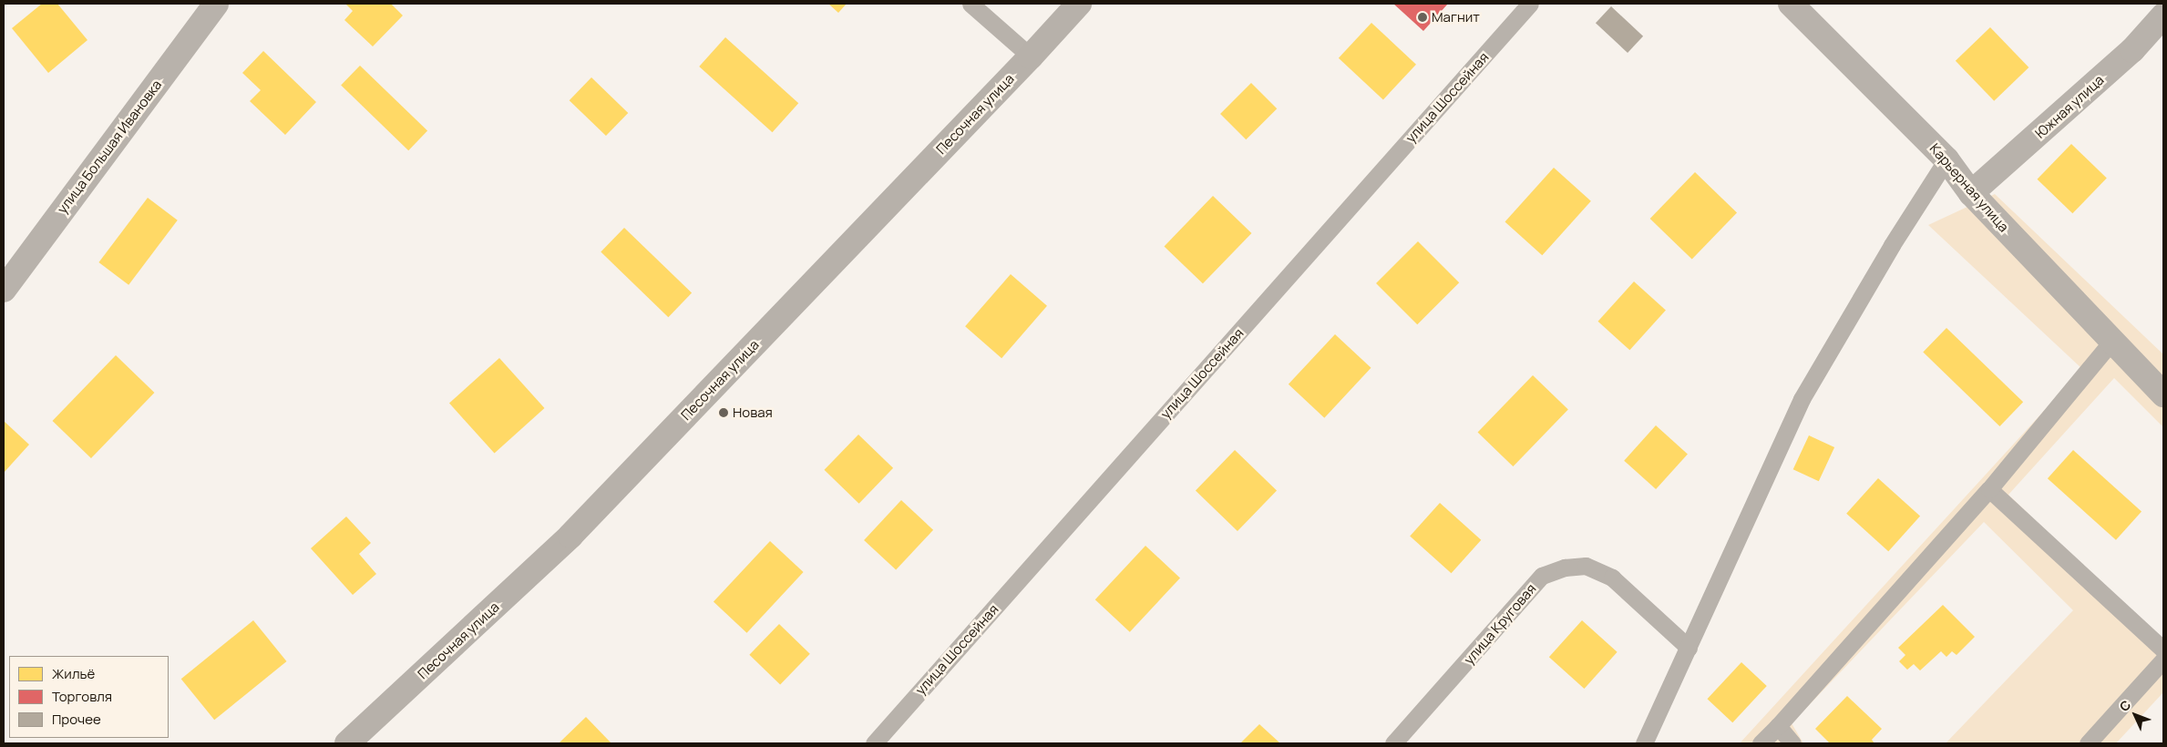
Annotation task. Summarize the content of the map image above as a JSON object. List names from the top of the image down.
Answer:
{
  "streets": {
    "street": [
      "Южная улица",
      "Песочная улица",
      "улица Большая Ивановка",
      "Карьерная улица"
    ],
    "lane": ["улица Шоссейная", "улица Круговая"]
  },
  "crossings": [
    ["Южная улица", "Карьерная улица"]
  ],
  "places": ["Магнит", "Новая"],
  "legend": ["Жильё", "Торговля", "Прочее"],
  "north": "top left"
}
